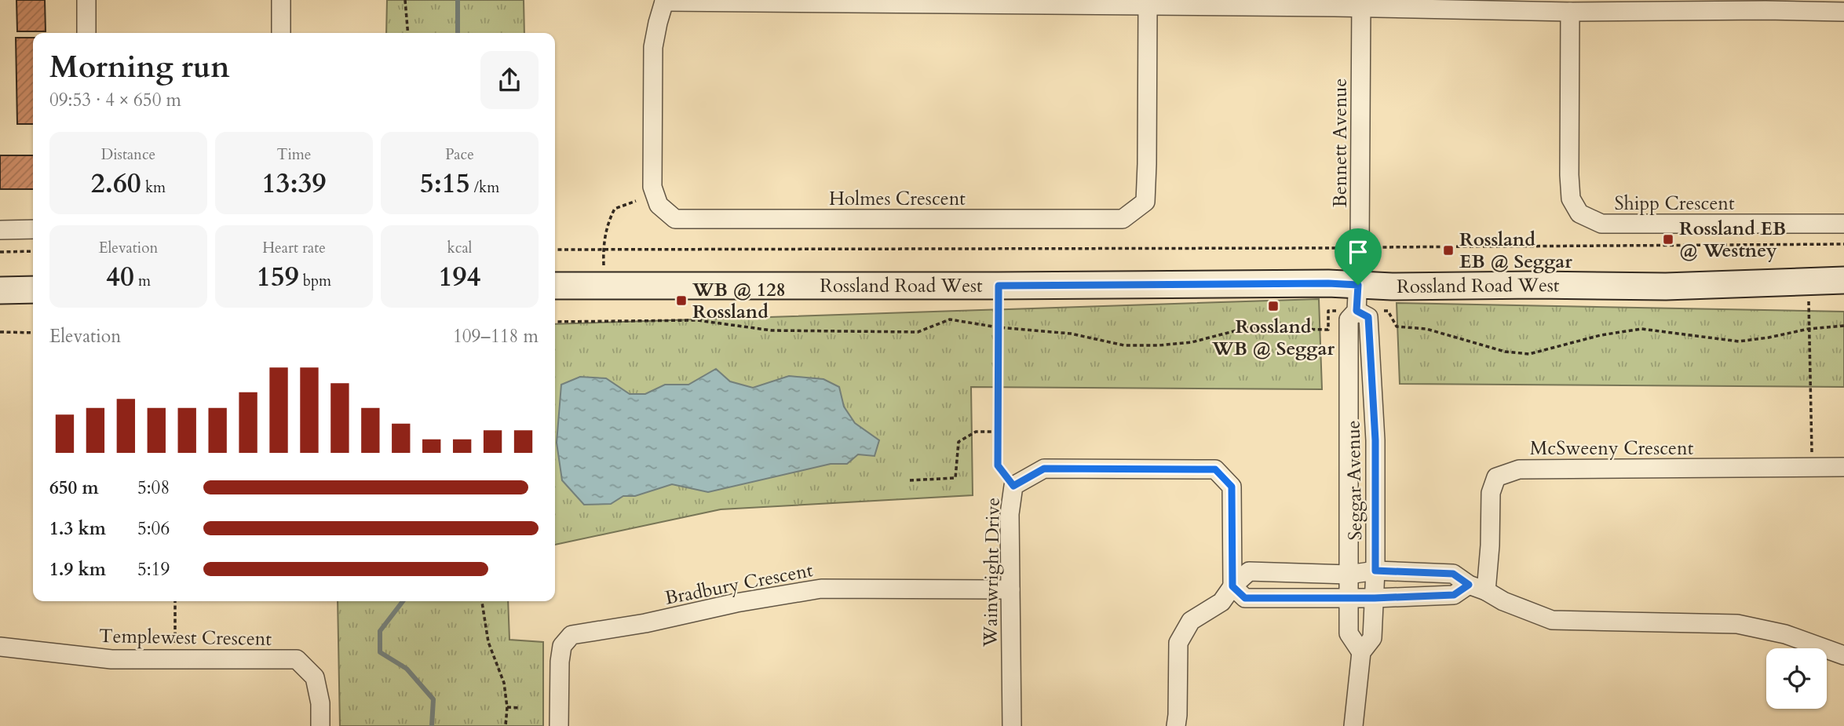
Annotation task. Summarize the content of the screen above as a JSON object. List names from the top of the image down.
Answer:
{
  "streets": {
    "main road": ["Rossland Road West"],
    "street": [
      "Bennett Avenue",
      "Holmes Crescent",
      "Shipp Crescent",
      "McSweeny Crescent",
      "Seggar Avenue",
      "Wainwright Drive",
      "Bradbury Crescent",
      "Templewest Crescent"
    ]
  },
  "crossings": [
    ["Bennett Avenue", "Rossland Road West"],
    ["Bennett Avenue", "Seggar Avenue"],
    ["Rossland Road West", "Seggar Avenue"],
    ["Wainwright Drive", "Bradbury Crescent"]
  ],
  "places": {
    "transit": [
      "Rossland EB @ Westney",
      "Rossland EB @ Seggar",
      "WB @ 128 Rossland",
      "Rossland WB @ Seggar"
    ]
  },
  "page": {
    "heading": ["Morning run", "09:53 · 4 × 650 m"],
    "stats": [
      ["Distance", "2.60 km"],
      ["Time", "13:39"],
      ["Pace", "5:15 /km"],
      ["Elevation", "40 m"],
      ["Heart rate", "159 bpm"],
      ["kcal", "194"]
    ],
    "chart": ["Elevation", "109–118 m"],
    "list": [
      {
        "name": "650 m",
        "note": "5:08"
      },
      {
        "name": "1.3 km",
        "note": "5:06"
      },
      {
        "name": "1.9 km",
        "note": "5:19"
      }
    ]
  }
}
